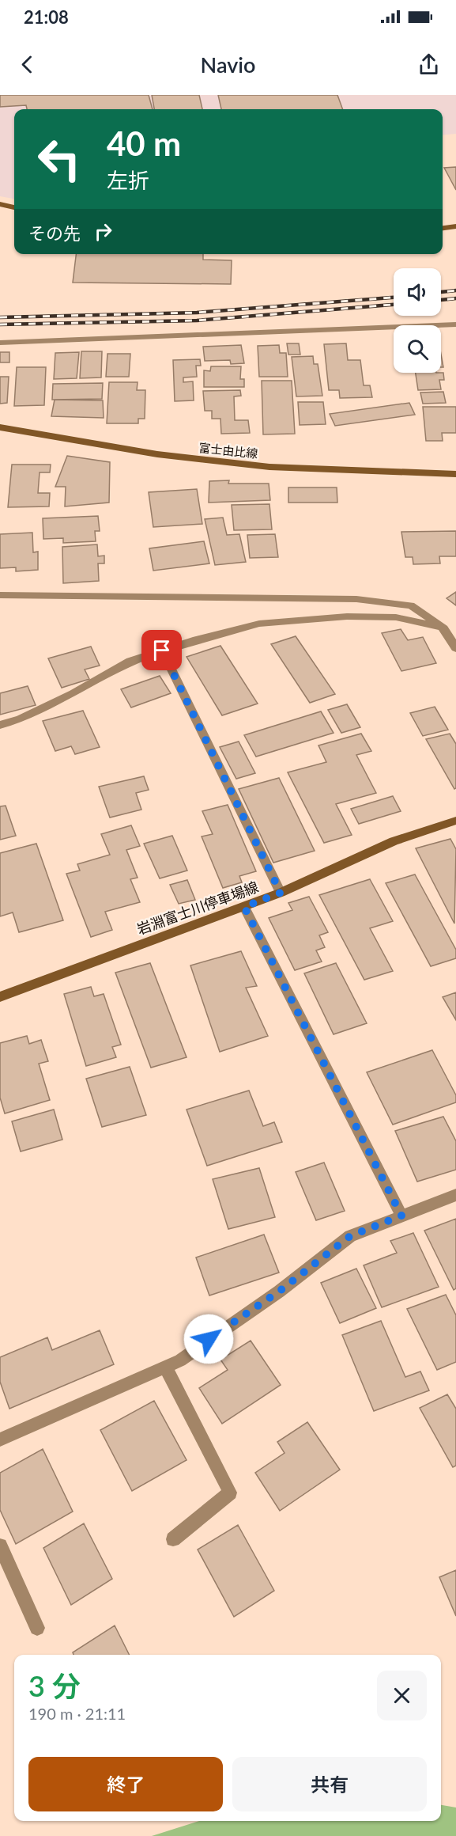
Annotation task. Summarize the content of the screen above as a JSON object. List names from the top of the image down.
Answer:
{
  "streets": {
    "main road": ["富士由比線", "岩淵富士川停車場線"]
  },
  "page": {
    "status": "21:08",
    "header": "Navio",
    "turn": ["40 m", "左折"],
    "then": "その先",
    "heading": ["3 分", "190 m · 21:11"],
    "buttons": ["終了", "共有"]
  }
}
